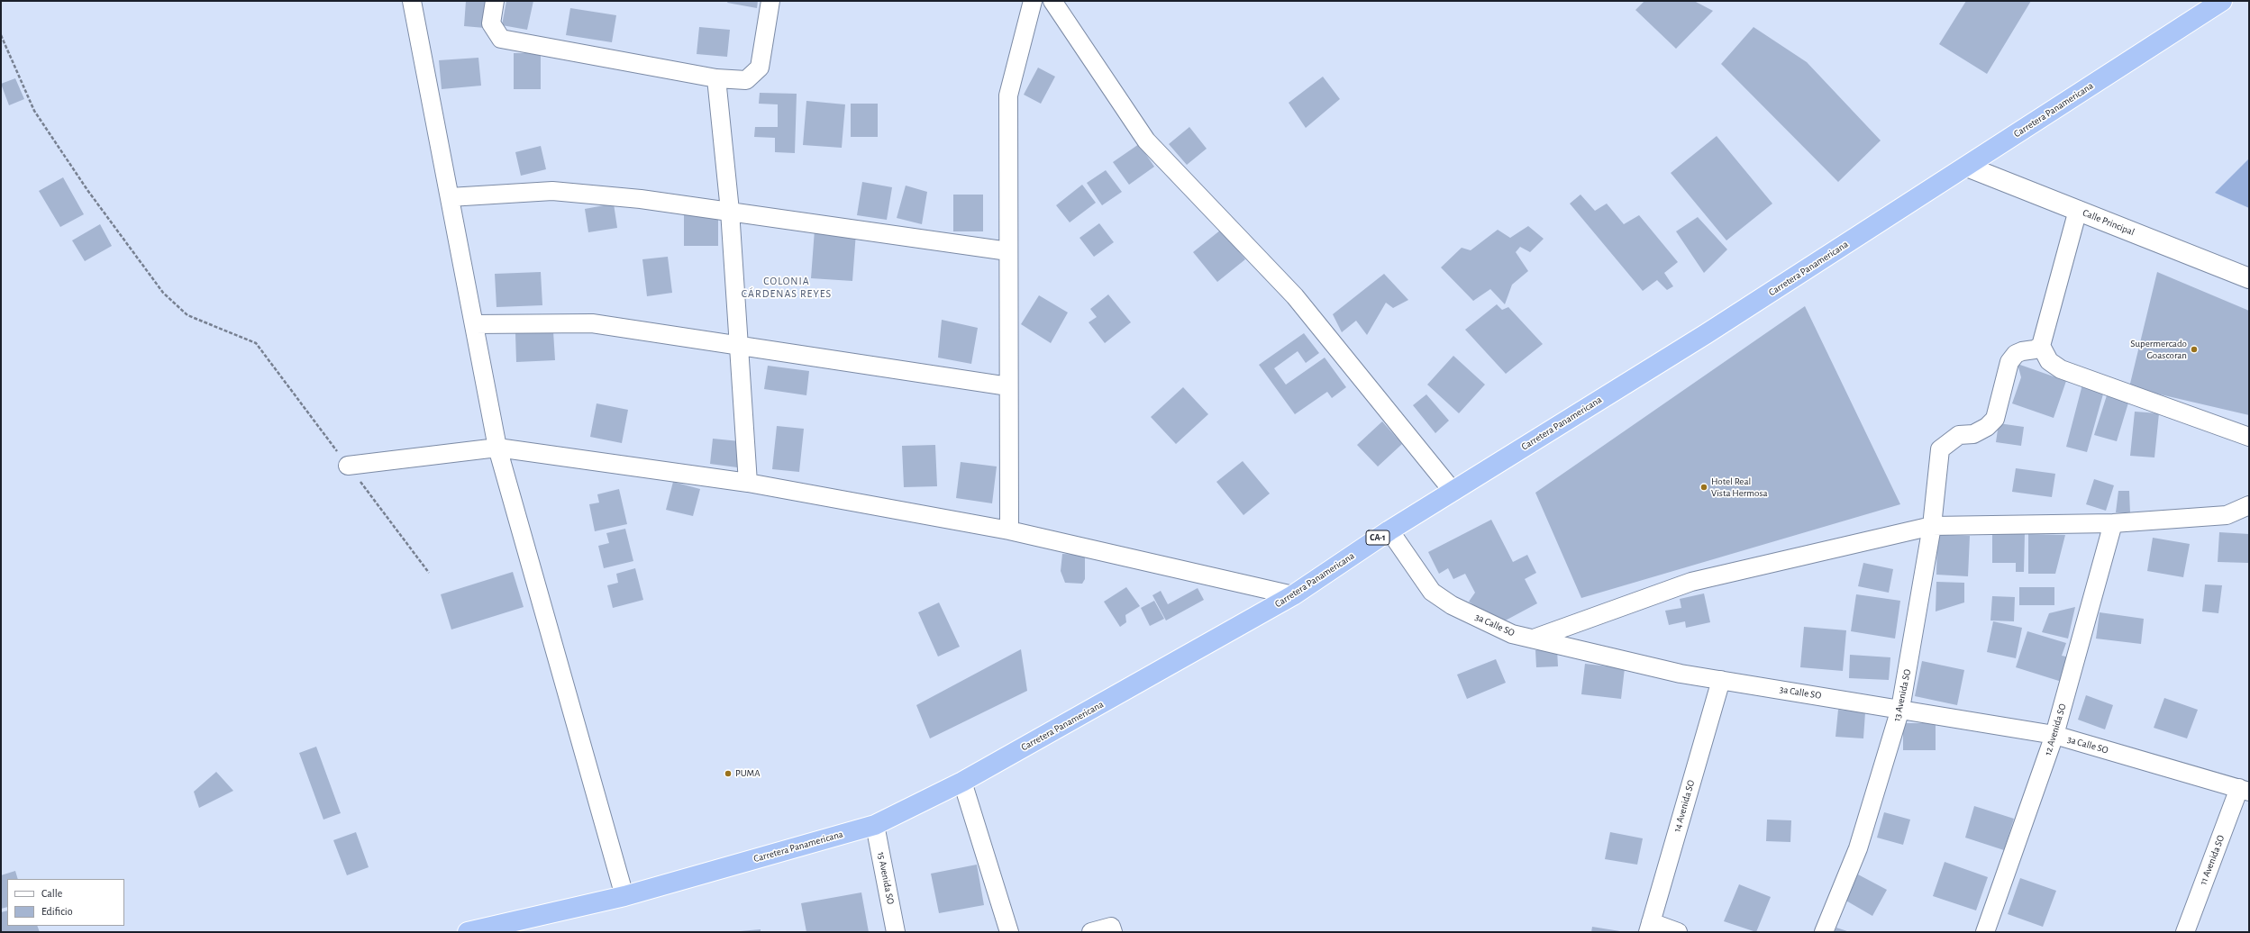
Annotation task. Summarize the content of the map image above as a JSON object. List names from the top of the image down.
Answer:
{
  "streets": {
    "highway": ["Carretera Panamericana", "CA-1"],
    "street": [
      "Calle Principal",
      "3a Calle SO",
      "13 Avenida SO",
      "12 Avenida SO",
      "14 Avenida SO",
      "11 Avenida SO",
      "15 Avenida SO"
    ]
  },
  "crossings": [
    ["Carretera Panamericana", "Calle Principal"],
    ["Carretera Panamericana", "3a Calle SO"],
    ["Carretera Panamericana", "15 Avenida SO"],
    ["3a Calle SO", "13 Avenida SO"],
    ["3a Calle SO", "12 Avenida SO"],
    ["3a Calle SO", "14 Avenida SO"],
    ["3a Calle SO", "11 Avenida SO"]
  ],
  "districts": ["COLONIA CÁRDENAS REYES"],
  "places": ["Supermercado Goascoran", "Hotel Real Vista Hermosa", "PUMA"],
  "legend": ["Calle", "Edificio"]
}
